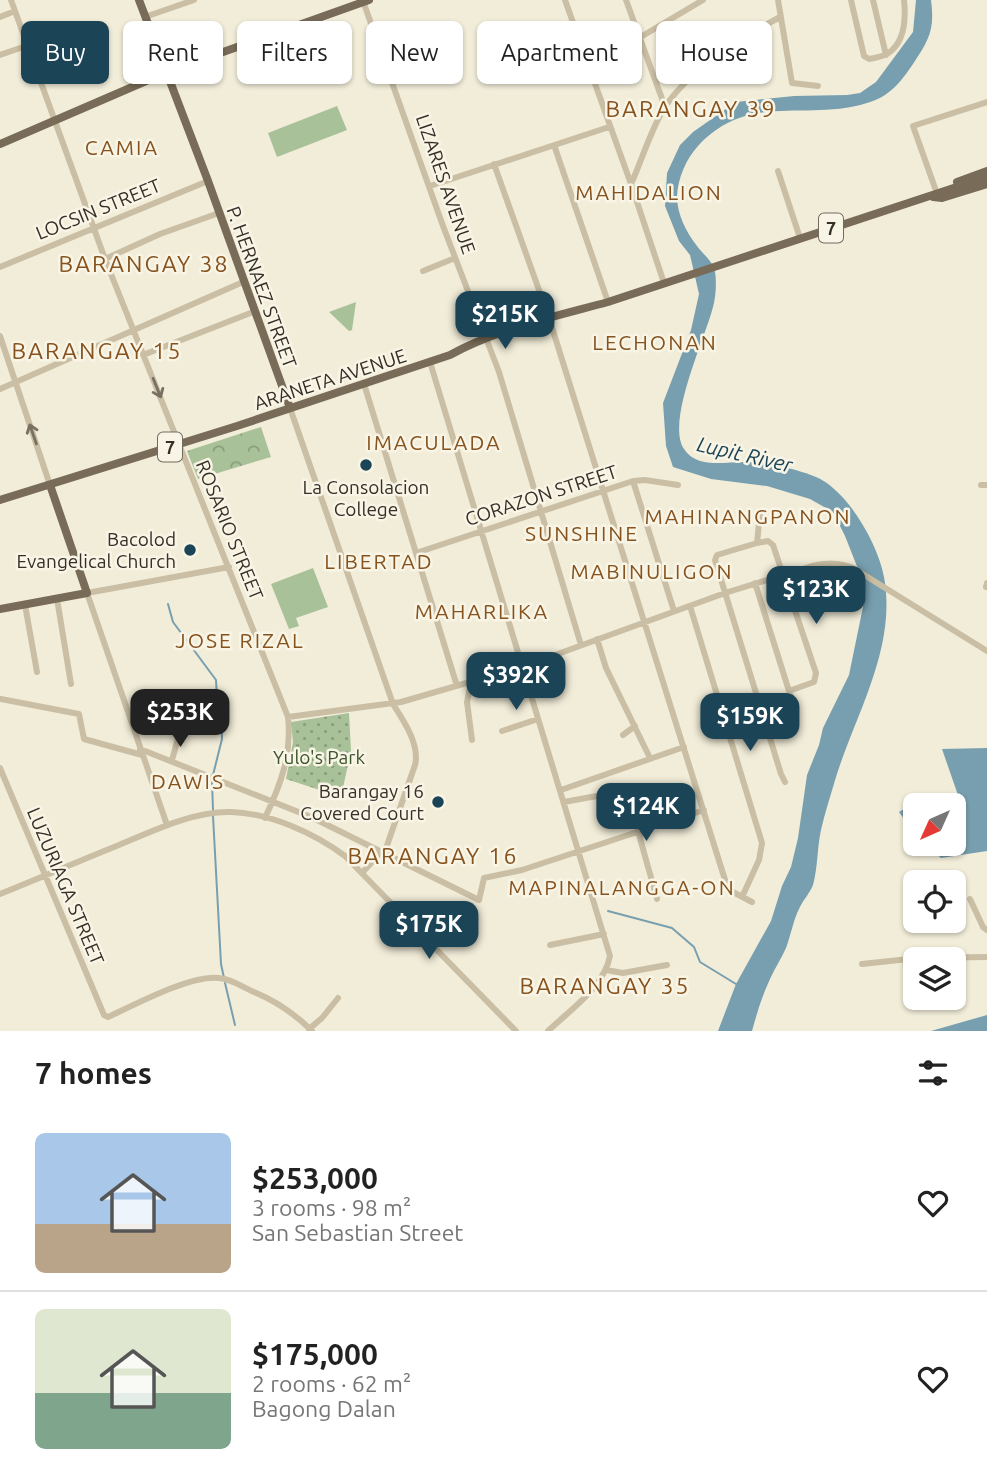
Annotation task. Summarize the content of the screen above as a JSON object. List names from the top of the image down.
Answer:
{
  "streets": {
    "main road": ["7", "P. HERNAEZ STREET", "ARANETA AVENUE"],
    "street": [
      "LIZARES AVENUE",
      "LOCSIN STREET",
      "CORAZON STREET",
      "ROSARIO STREET",
      "LUZURIAGA STREET"
    ]
  },
  "crossings": [
    ["LIZARES AVENUE", "ARANETA AVENUE"],
    ["LIZARES AVENUE", "CORAZON STREET"],
    ["LOCSIN STREET", "P. HERNAEZ STREET"],
    ["LOCSIN STREET", "ROSARIO STREET"],
    ["7", "ARANETA AVENUE"],
    ["P. HERNAEZ STREET", "ARANETA AVENUE"],
    ["ARANETA AVENUE", "ROSARIO STREET"]
  ],
  "districts": [
    "BARANGAY 39",
    "CAMIA",
    "MAHIDALION",
    "BARANGAY 38",
    "LECHONAN",
    "BARANGAY 15",
    "IMACULADA",
    "MAHINANGPANON",
    "SUNSHINE",
    "LIBERTAD",
    "MABINULIGON",
    "MAHARLIKA",
    "JOSE RIZAL",
    "DAWIS",
    "BARANGAY 16",
    "MAPINALANGGA-ON",
    "BARANGAY 35"
  ],
  "water": ["Lupit River"],
  "parks": ["Yulo's Park"],
  "places": ["La Consolacion College", "Bacolod Evangelical Church", "Barangay 16 Covered Court"],
  "north": "bottom left",
  "page": {
    "chip": [
      "Buy",
      "Rent",
      "Filters",
      "New",
      "Apartment",
      "House"
    ],
    "price": [
      "$215K",
      "$123K",
      "$392K",
      "$253K",
      "$159K",
      "$124K",
      "$175K"
    ],
    "heading": "7 homes",
    "list": [
      {
        "name": "$253,000",
        "note": "3 rooms · 98 m² · San Sebastian Street"
      },
      {
        "name": "$175,000",
        "note": "2 rooms · 62 m² · Bagong Dalan"
      }
    ]
  }
}
